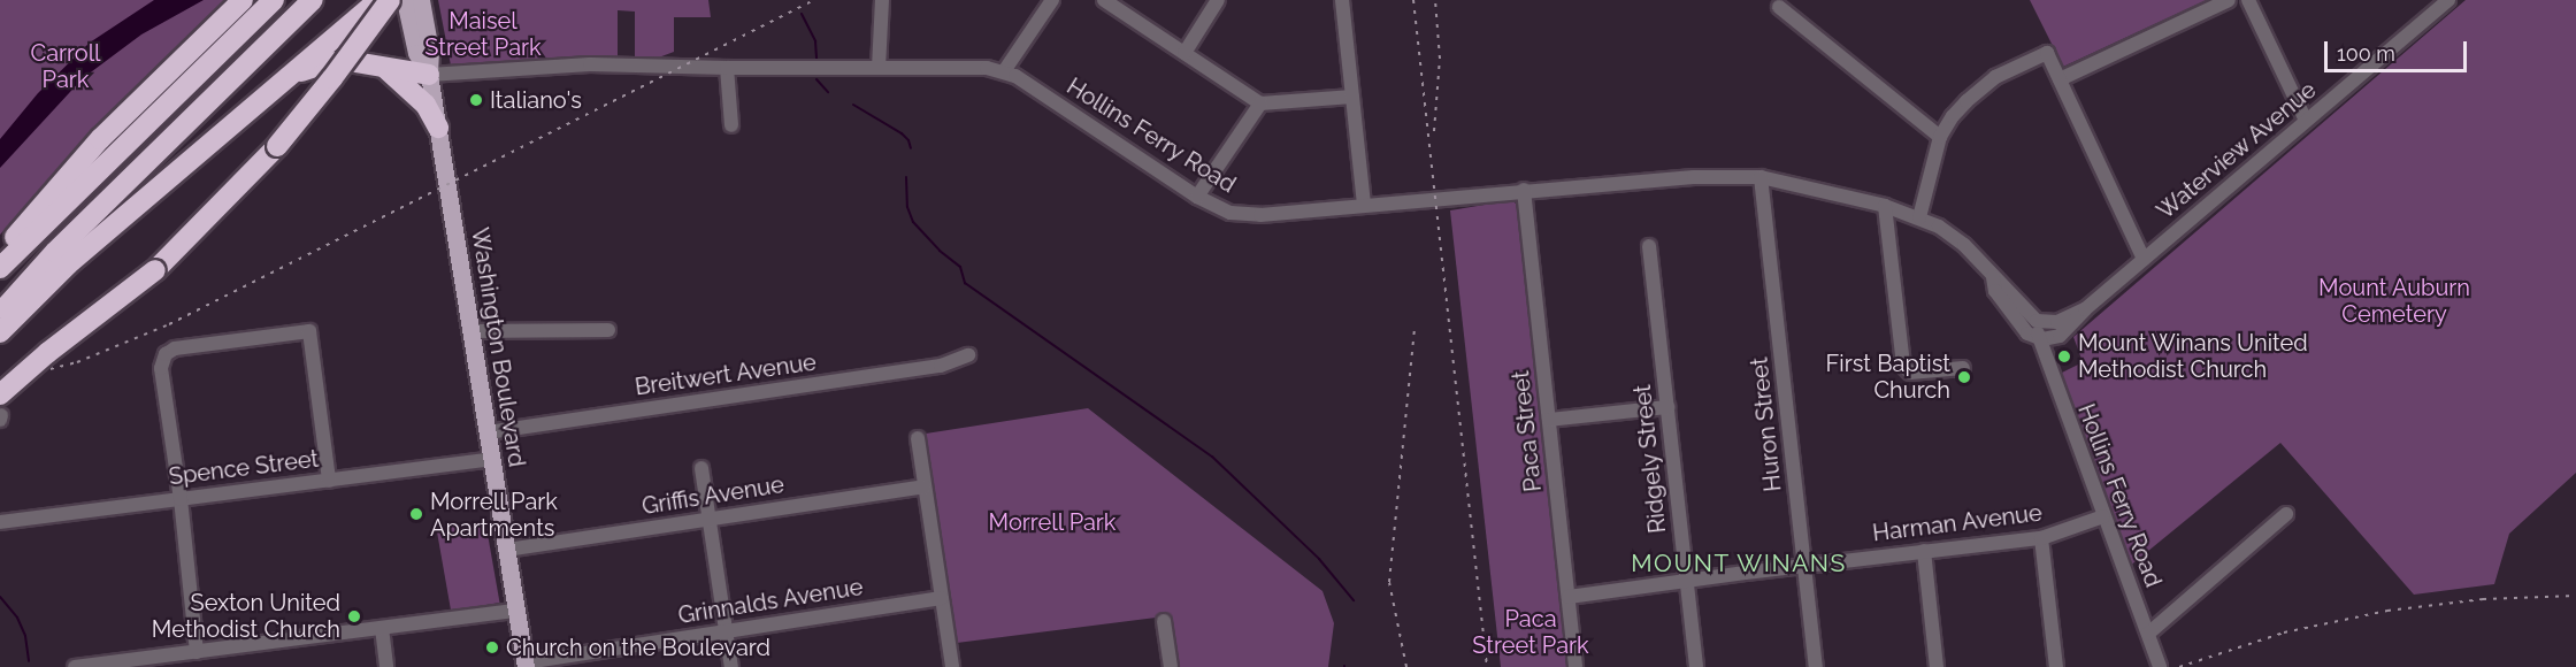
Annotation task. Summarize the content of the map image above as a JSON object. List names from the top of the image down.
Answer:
{
  "streets": {
    "main road": ["Washington Boulevard"],
    "street": [
      "Hollins Ferry Road",
      "Waterview Avenue",
      "Breitwert Avenue",
      "Huron Street",
      "Paca Street",
      "Ridgely Street",
      "Spence Street",
      "Griffis Avenue",
      "Harman Avenue",
      "Grinnalds Avenue"
    ]
  },
  "crossings": [
    ["Hollins Ferry Road", "Waterview Avenue"],
    ["Hollins Ferry Road", "Washington Boulevard"],
    ["Hollins Ferry Road", "Huron Street"],
    ["Hollins Ferry Road", "Paca Street"],
    ["Hollins Ferry Road", "Harman Avenue"],
    ["Washington Boulevard", "Breitwert Avenue"],
    ["Washington Boulevard", "Spence Street"],
    ["Washington Boulevard", "Griffis Avenue"],
    ["Washington Boulevard", "Grinnalds Avenue"],
    ["Huron Street", "Harman Avenue"],
    ["Paca Street", "Harman Avenue"],
    ["Ridgely Street", "Harman Avenue"]
  ],
  "districts": ["MOUNT WINANS"],
  "parks": [
    "Maisel Street Park",
    "Carroll Park",
    "Mount Auburn Cemetery",
    "Morrell Park",
    "Paca Street Park"
  ],
  "places": [
    "Italiano's",
    "Mount Winans United Methodist Church",
    "First Baptist Church",
    "Morrell Park Apartments",
    "Sexton United Methodist Church",
    "Church on the Boulevard"
  ],
  "scale_bar": "100 m"
}
